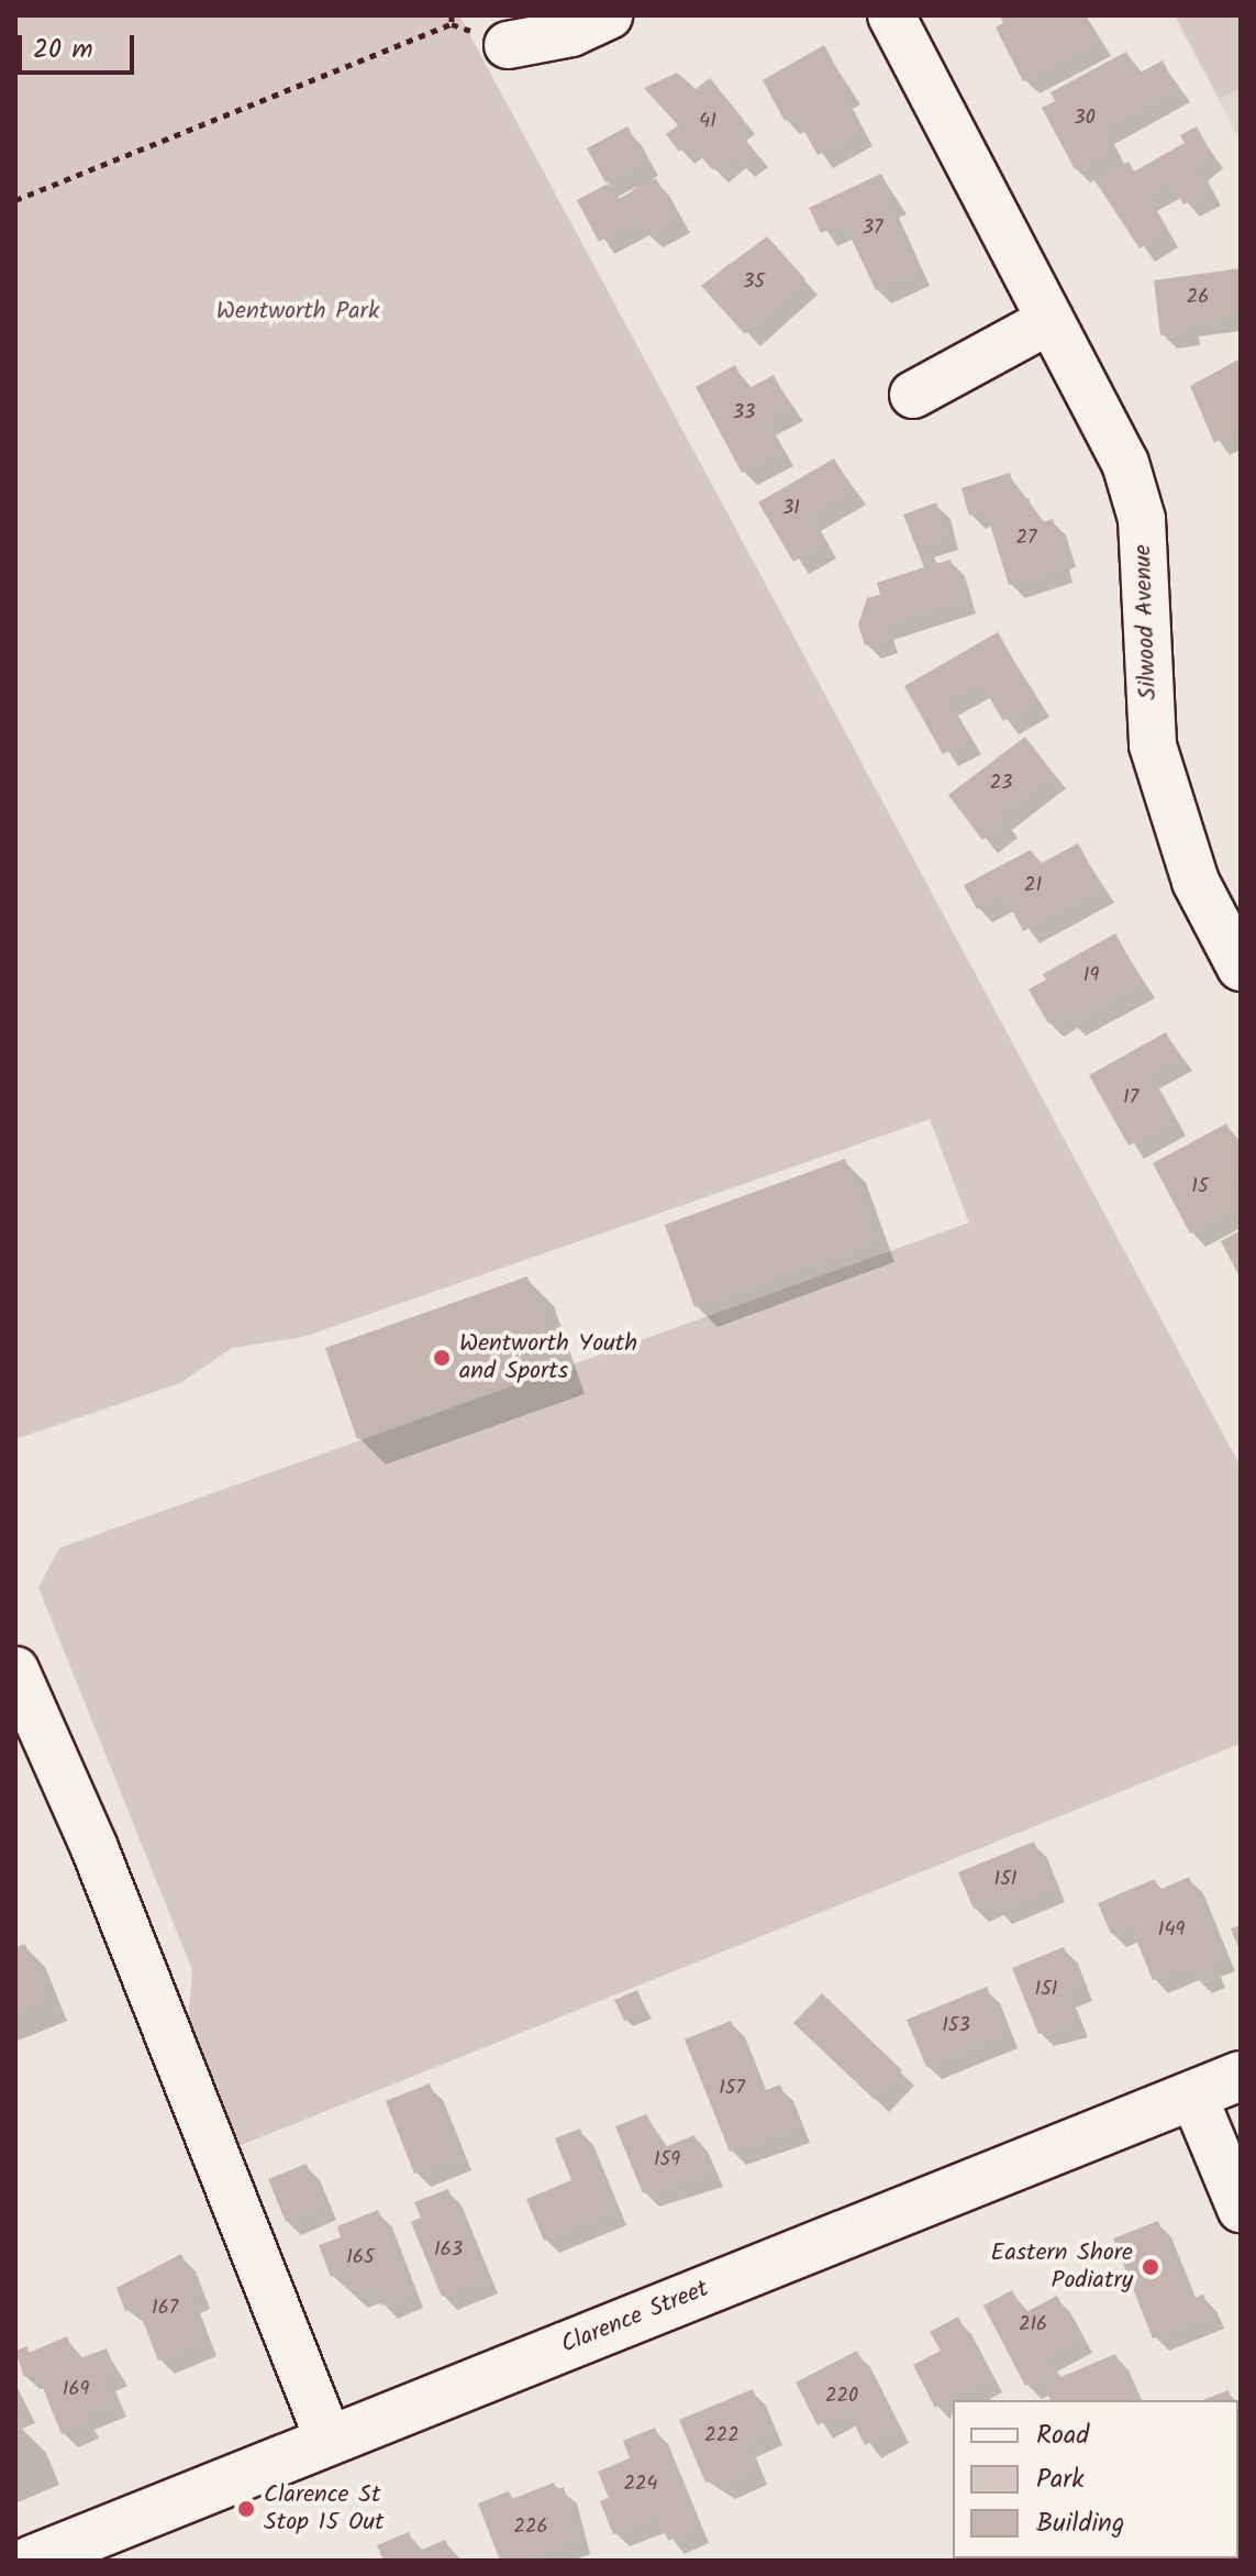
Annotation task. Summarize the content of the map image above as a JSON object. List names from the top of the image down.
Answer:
{
  "streets": {
    "main road": ["Clarence Street"],
    "street": ["Silwood Avenue"]
  },
  "parks": ["Wentworth Park"],
  "places": ["Wentworth Youth and Sports", "Eastern Shore Podiatry", "Clarence St Stop 15 Out"],
  "house_numbers": [
    "30",
    "41",
    "37",
    "35",
    "26",
    "33",
    "31",
    "27",
    "23",
    "21",
    "19",
    "17",
    "15",
    "151",
    "149",
    "151",
    "153",
    "157",
    "159",
    "163",
    "165",
    "167",
    "216",
    "169",
    "220",
    "222",
    "224",
    "226"
  ],
  "legend": ["Road", "Park", "Building"],
  "scale_bar": "20 m"
}
